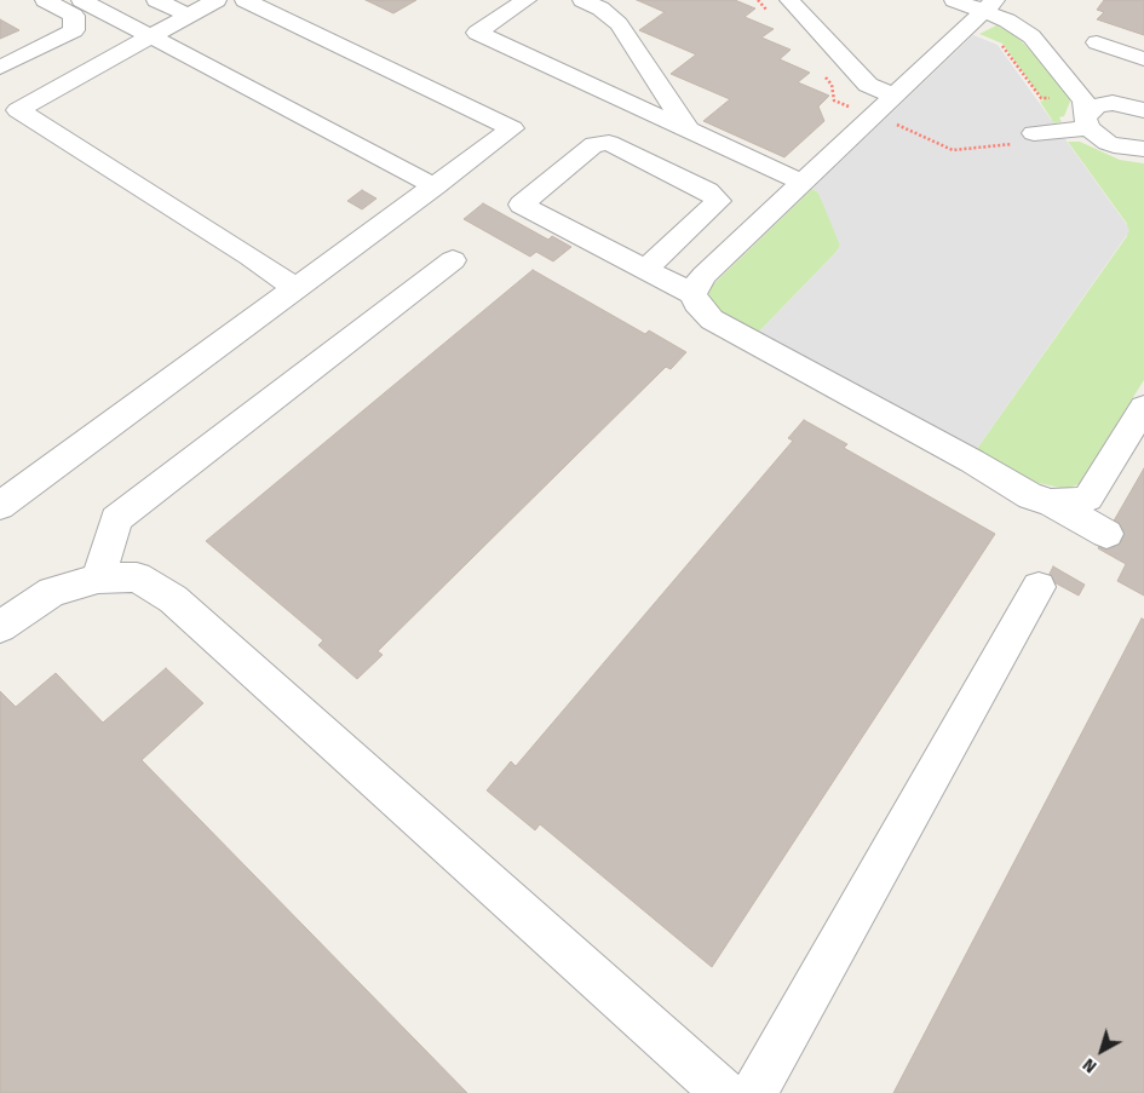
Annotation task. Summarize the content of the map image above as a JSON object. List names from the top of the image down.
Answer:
{
  "north": "bottom left"
}
